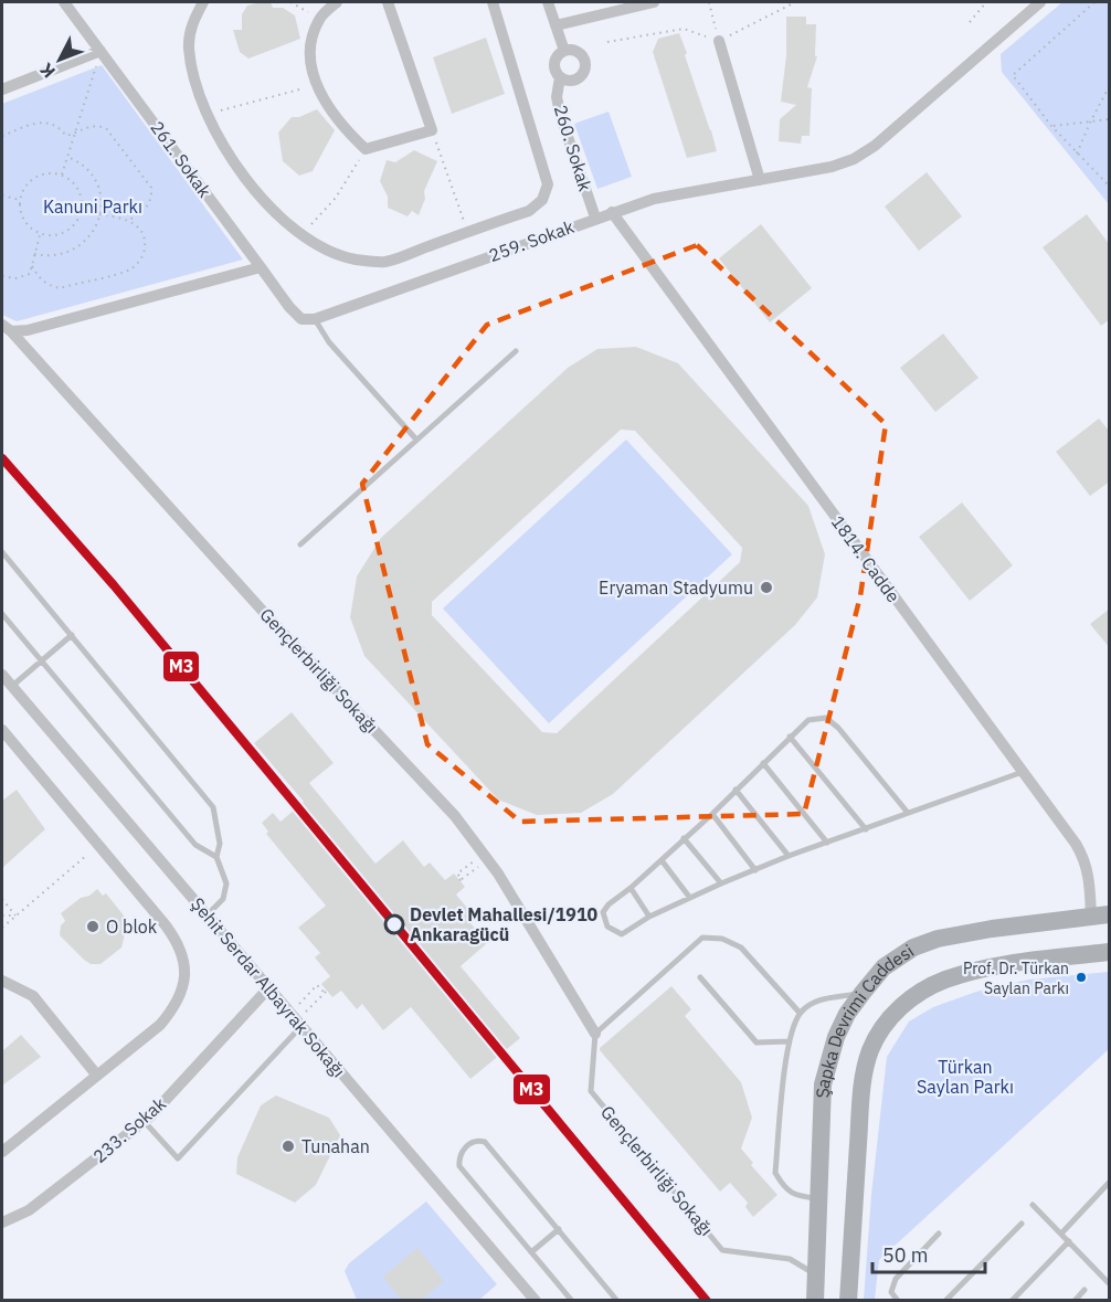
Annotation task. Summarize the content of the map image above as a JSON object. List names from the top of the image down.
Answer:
{
  "streets": {
    "main road": ["Şapka Devrimi Caddesi"],
    "street": [
      "260. Sokak",
      "261. Sokak",
      "259. Sokak",
      "1814. Cadde",
      "Gençlerbirliği Sokağı",
      "Şehit Serdar Albayrak Sokağı",
      "233. Sokak"
    ]
  },
  "crossings": [
    ["260. Sokak", "259. Sokak"],
    ["259. Sokak", "1814. Cadde"],
    ["1814. Cadde", "Şapka Devrimi Caddesi"],
    ["Gençlerbirliği Sokağı", "Şapka Devrimi Caddesi"],
    ["Şehit Serdar Albayrak Sokağı", "233. Sokak"]
  ],
  "parks": ["Kanuni Parkı", "Türkan Saylan Parkı"],
  "places": [
    "Eryaman Stadyumu",
    "Devlet Mahallesi/1910 Ankaragücü",
    "O blok",
    "Prof. Dr. Türkan Saylan Parkı",
    "Tunahan"
  ],
  "lines": ["transit line M3"],
  "scale_bar": "50 m",
  "north": "bottom left"
}
